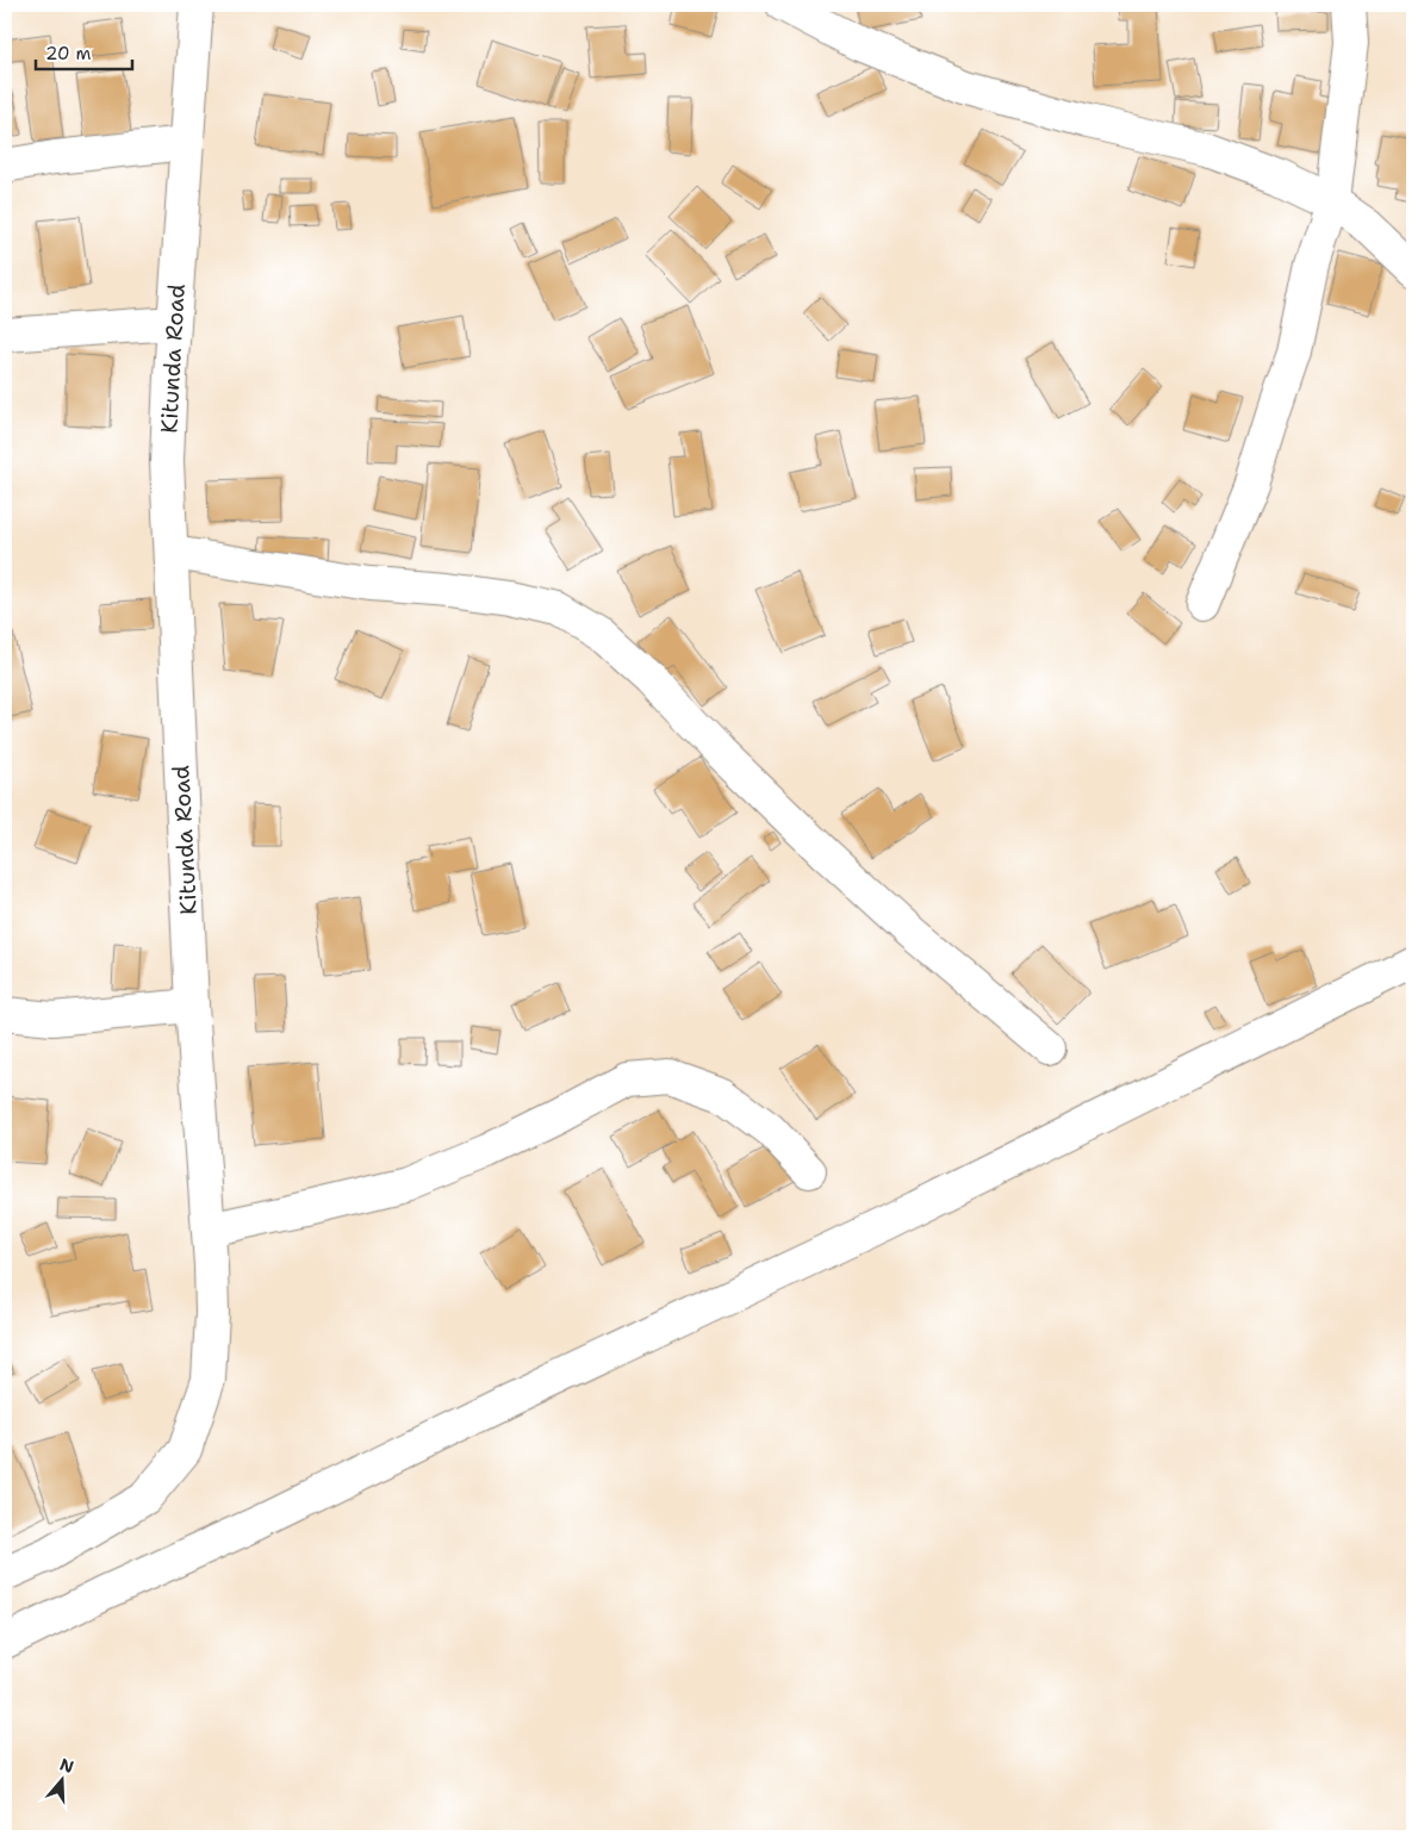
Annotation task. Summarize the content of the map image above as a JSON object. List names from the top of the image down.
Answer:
{
  "streets": {
    "street": ["Kitunda Road"]
  },
  "scale_bar": "20 m",
  "north": "top"
}
